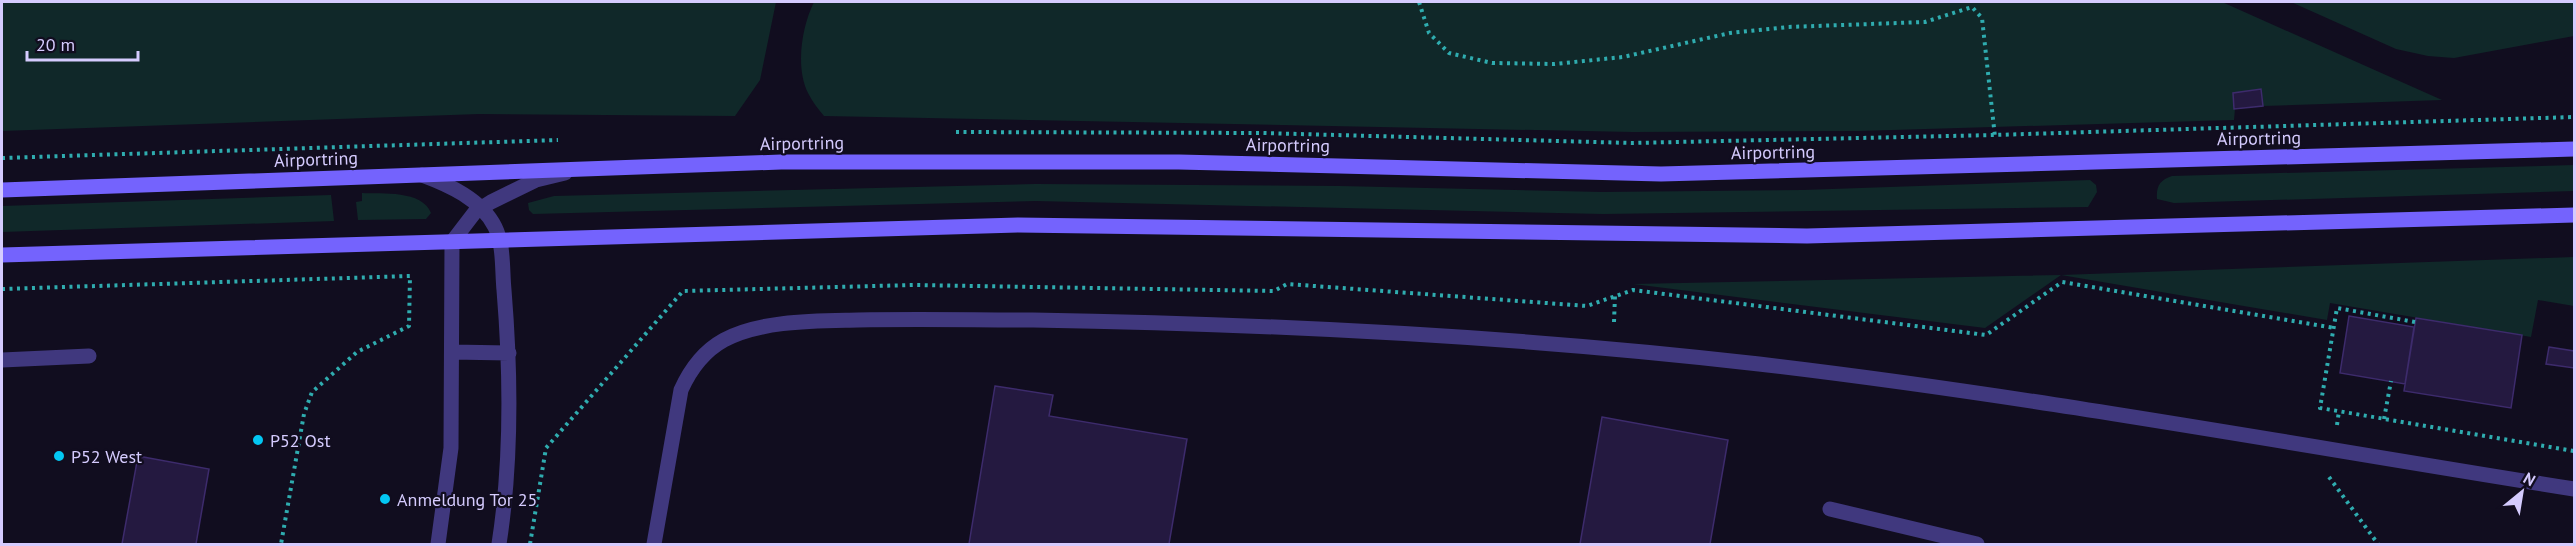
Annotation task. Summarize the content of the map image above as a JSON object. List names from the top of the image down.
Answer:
{
  "streets": {
    "street": ["Airportring"]
  },
  "places": ["P52 Ost", "P52 West", "Anmeldung Tor 25"],
  "scale_bar": "20 m",
  "north": "top right"
}
